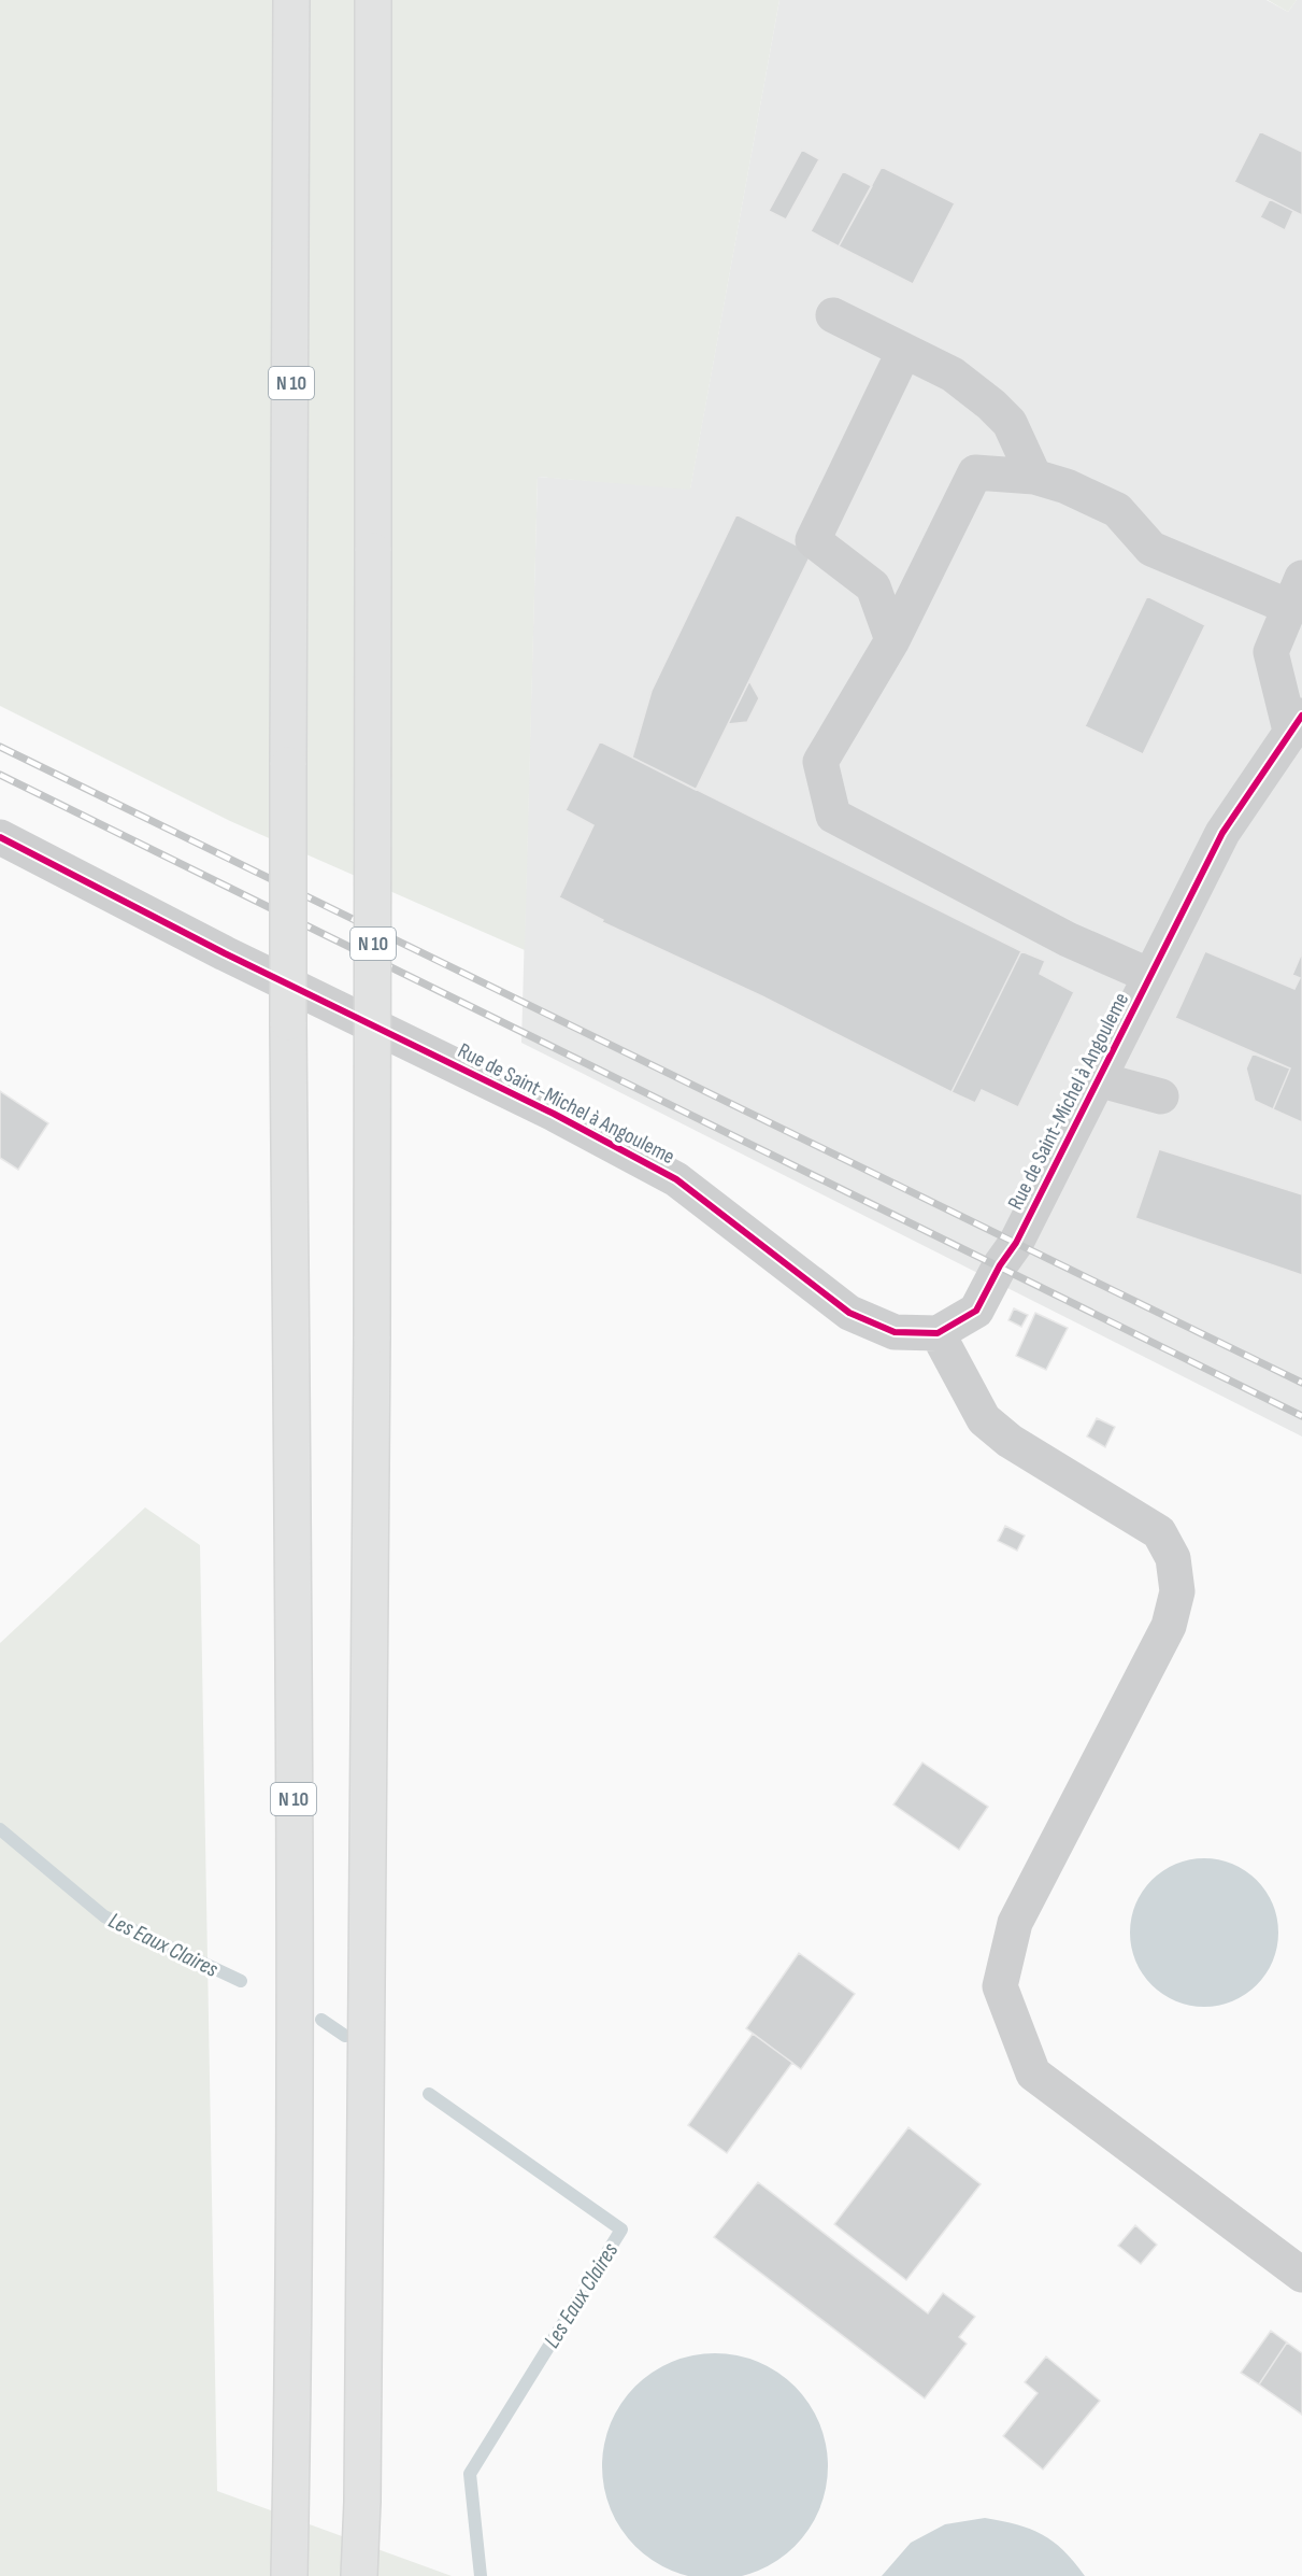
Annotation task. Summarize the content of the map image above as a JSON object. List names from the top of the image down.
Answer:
{
  "streets": {
    "highway": ["N 10"],
    "street": ["Rue de Saint-Michel à Angouleme"]
  },
  "water": ["Les Eaux Claires"]
}
